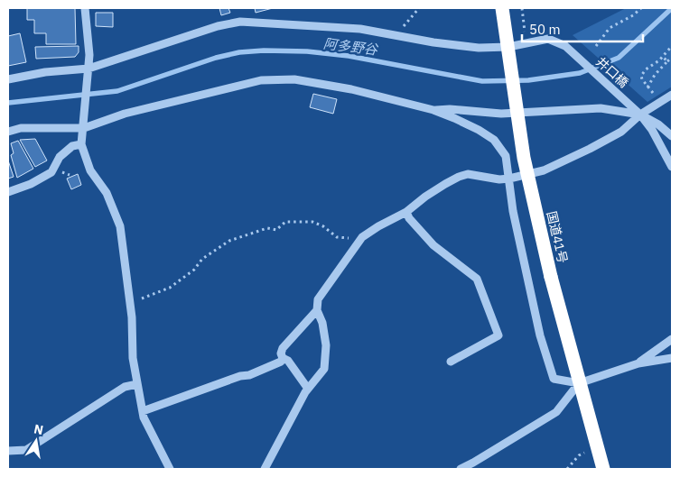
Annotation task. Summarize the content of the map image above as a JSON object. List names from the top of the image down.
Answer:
{
  "streets": {
    "highway": ["国道41号"],
    "street": ["井口橋"]
  },
  "water": ["阿多野谷"],
  "scale_bar": "50 m",
  "north": "top"
}
